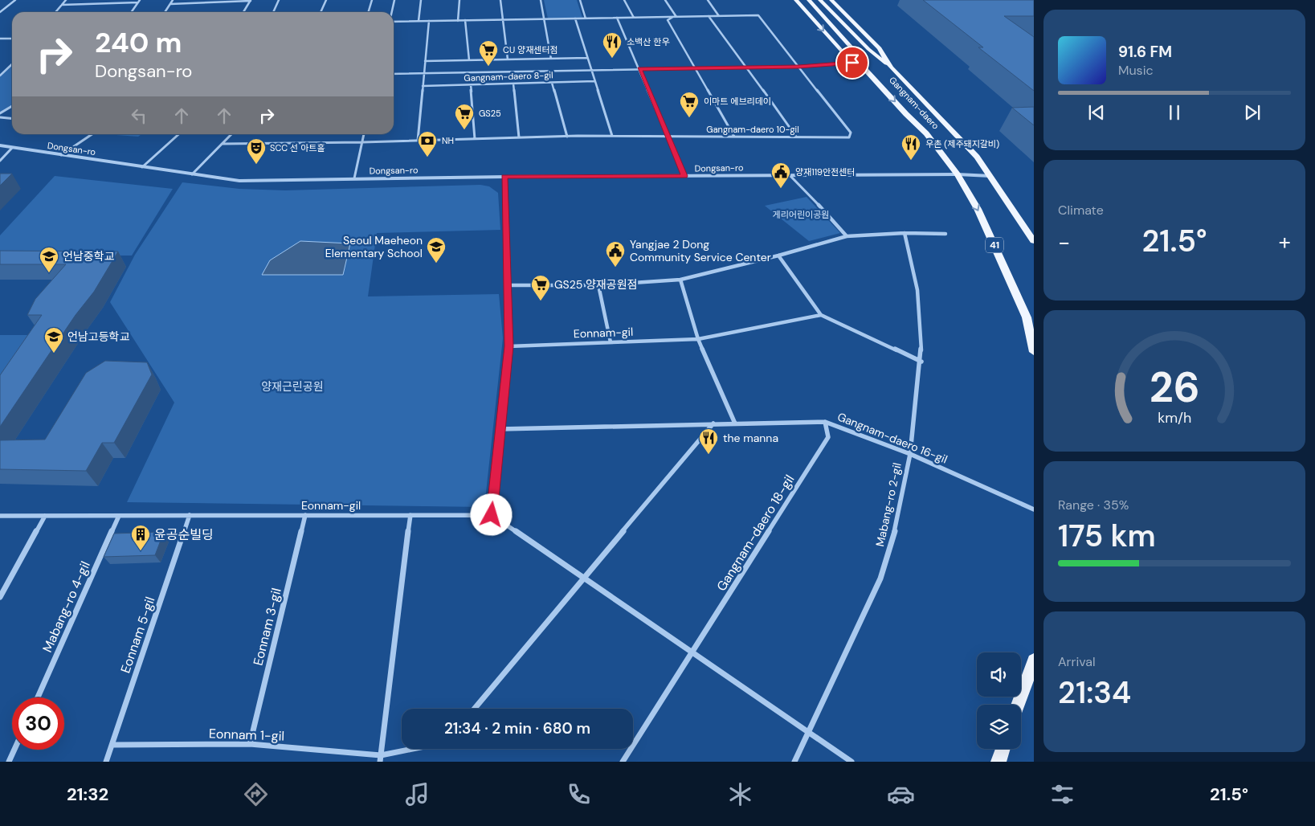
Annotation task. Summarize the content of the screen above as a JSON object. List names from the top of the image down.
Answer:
{
  "streets": {
    "main road": ["Gangnam-daero", "41"],
    "street": [
      "Gangnam-daero 8-gil",
      "Gangnam-daero 10-gil",
      "Dongsan-ro",
      "Eonnam-gil",
      "Gangnam-daero 16-gil",
      "Mabang-ro 2-gil",
      "Gangnam-daero 18-gil",
      "Mabang-ro 4-gil",
      "Eonnam 3-gil",
      "Eonnam 5-gil",
      "Eonnam 1-gil"
    ]
  },
  "crossings": [
    ["Gangnam-daero 8-gil", "Gangnam-daero"],
    ["Gangnam-daero 8-gil", "Gangnam-daero 10-gil"],
    ["Gangnam-daero", "Dongsan-ro"],
    ["Gangnam-daero", "41"],
    ["Eonnam-gil", "Mabang-ro 4-gil"],
    ["Eonnam-gil", "Eonnam 3-gil"],
    ["Eonnam-gil", "Eonnam 5-gil"],
    ["Gangnam-daero 16-gil", "Mabang-ro 2-gil"],
    ["Gangnam-daero 16-gil", "Gangnam-daero 18-gil"],
    ["Eonnam 3-gil", "Eonnam 1-gil"],
    ["Eonnam 5-gil", "Eonnam 1-gil"]
  ],
  "parks": ["게리어린이공원", "양재근린공원"],
  "places": {
    "restaurant": ["소백산 한우", "우촌 (제주돼지갈비)", "the manna"],
    "supermarket": [
      "CU 양재센터점",
      "이마트 에브리데이",
      "GS25",
      "GS25 양재공원점"
    ],
    "bank": ["NH"],
    "theatre": ["SCC 선 아트홀"],
    "public building": ["양재119안전센터", "Yangjae 2 Dong Community Service Center"],
    "school or university": ["Seoul Maeheon Elementary School", "언남중학교", "언남고등학교"],
    "building": ["윤공순빌딩"]
  },
  "page": {
    "turn": ["240 m", "Dongsan-ro"],
    "song": ["91.6 FM", "Music"],
    "tile": [
      "Climate",
      ["Range · 35%", "175 km"],
      ["Arrival", "21:34"]
    ],
    "heat": ["−", "21.5°", "+"],
    "limit": "30",
    "trip": "21:34 · 2 min · 680 m",
    "tabs": ["21:32", "21.5°"],
    "gauge": ["26", "km/h"]
  }
}
